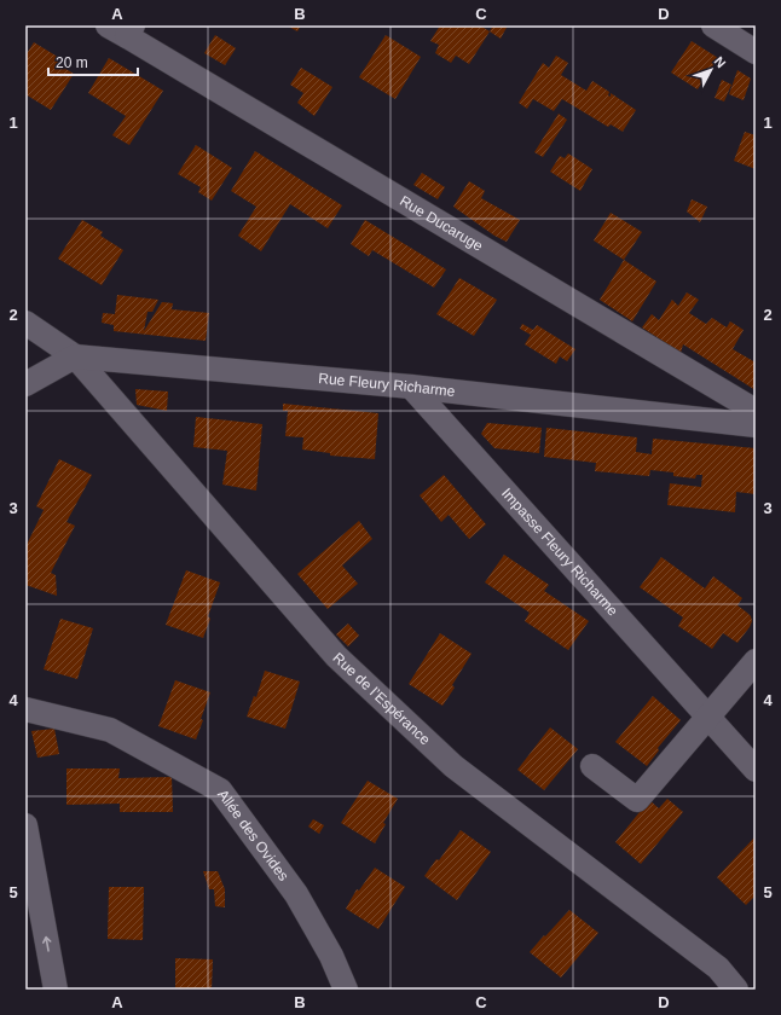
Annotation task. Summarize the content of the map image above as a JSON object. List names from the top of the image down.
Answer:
{
  "streets": {
    "street": [
      "Rue Ducaruge",
      "Rue Fleury Richarme",
      "Impasse Fleury Richarme",
      "Rue de l’Espérance",
      "Allée des Ovides"
    ]
  },
  "crossings": [
    ["Rue Fleury Richarme", "Impasse Fleury Richarme"],
    ["Rue Fleury Richarme", "Rue de l’Espérance"]
  ],
  "scale_bar": "20 m",
  "north": "top right",
  "grid": {
    "columns": [
      "A",
      "B",
      "C",
      "D"
    ],
    "rows": [
      "1",
      "2",
      "3",
      "4",
      "5"
    ]
  }
}
